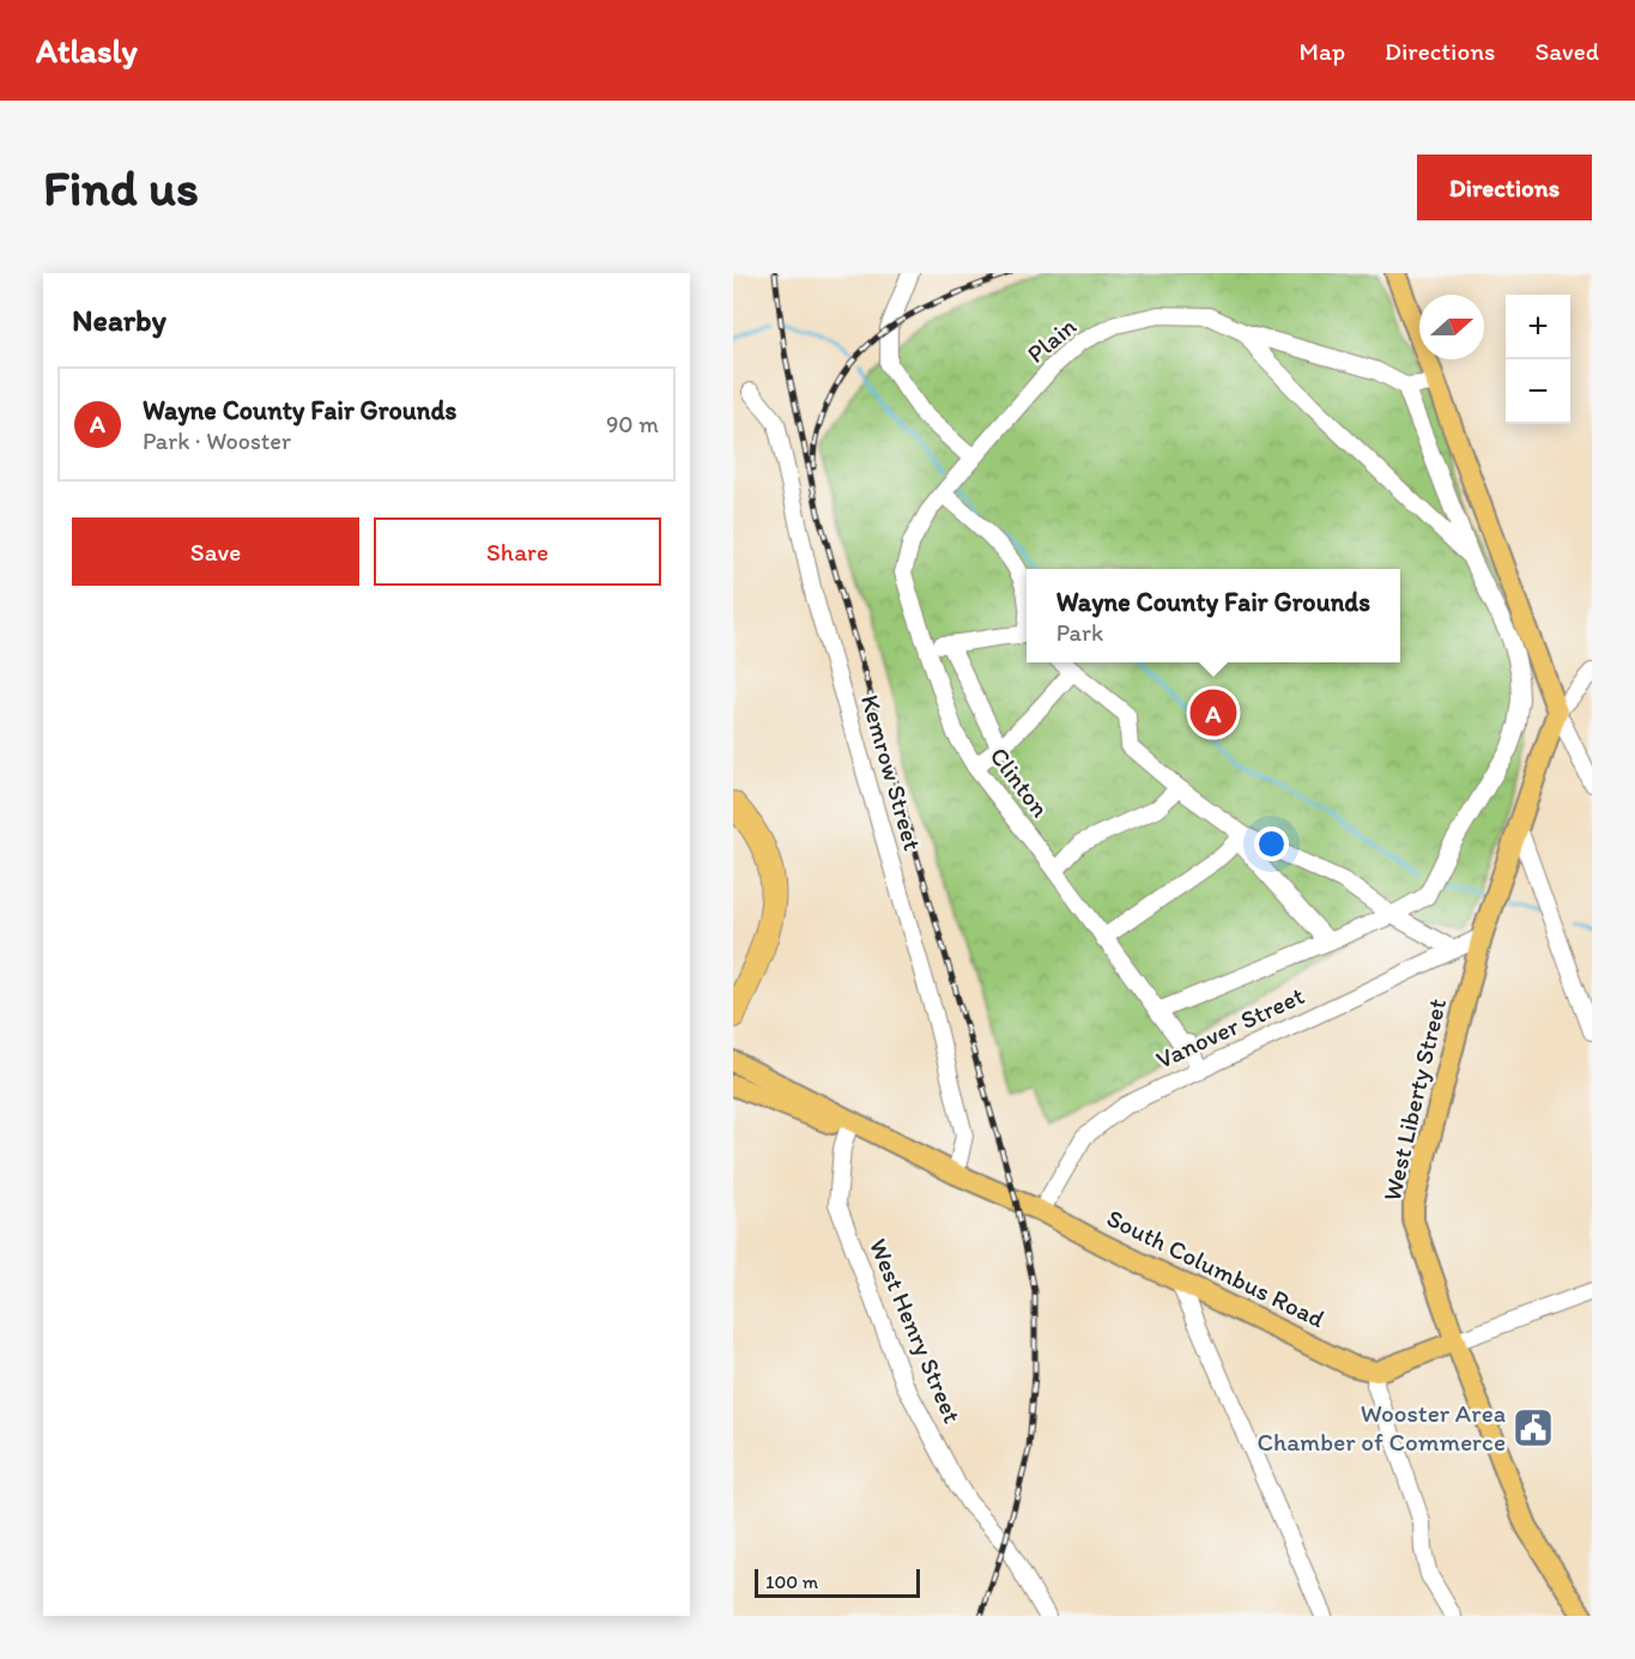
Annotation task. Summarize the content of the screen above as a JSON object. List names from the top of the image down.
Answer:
{
  "streets": {
    "main road": ["West Liberty Street", "South Columbus Road"],
    "street": [
      "Plain",
      "Kemrow Street",
      "Clinton",
      "Vanover Street",
      "West Henry Street"
    ]
  },
  "crossings": [
    ["Plain", "Clinton"],
    ["Kemrow Street", "South Columbus Road"],
    ["Clinton", "Vanover Street"],
    ["Vanover Street", "West Liberty Street"],
    ["Vanover Street", "South Columbus Road"],
    ["South Columbus Road", "West Henry Street"]
  ],
  "places": {
    "public building": ["Wooster Area Chamber of Commerce"]
  },
  "scale_bar": "100 m",
  "north": "right",
  "page": {
    "header": "Atlasly",
    "nav": ["Map", "Directions", "Saved"],
    "buttons": [
      "Directions",
      ["Save", "Share"]
    ],
    "title": "Find us",
    "heading": "Nearby",
    "map_buttons": ["+", "−"],
    "list": [
      {
        "mark": "A",
        "name": "Wayne County Fair Grounds",
        "note": "Park · Wooster",
        "value": "90 m"
      }
    ],
    "popup": ["Wayne County Fair Grounds", "Park"],
    "pins": "A",
    "scale": "100 m"
  }
}
